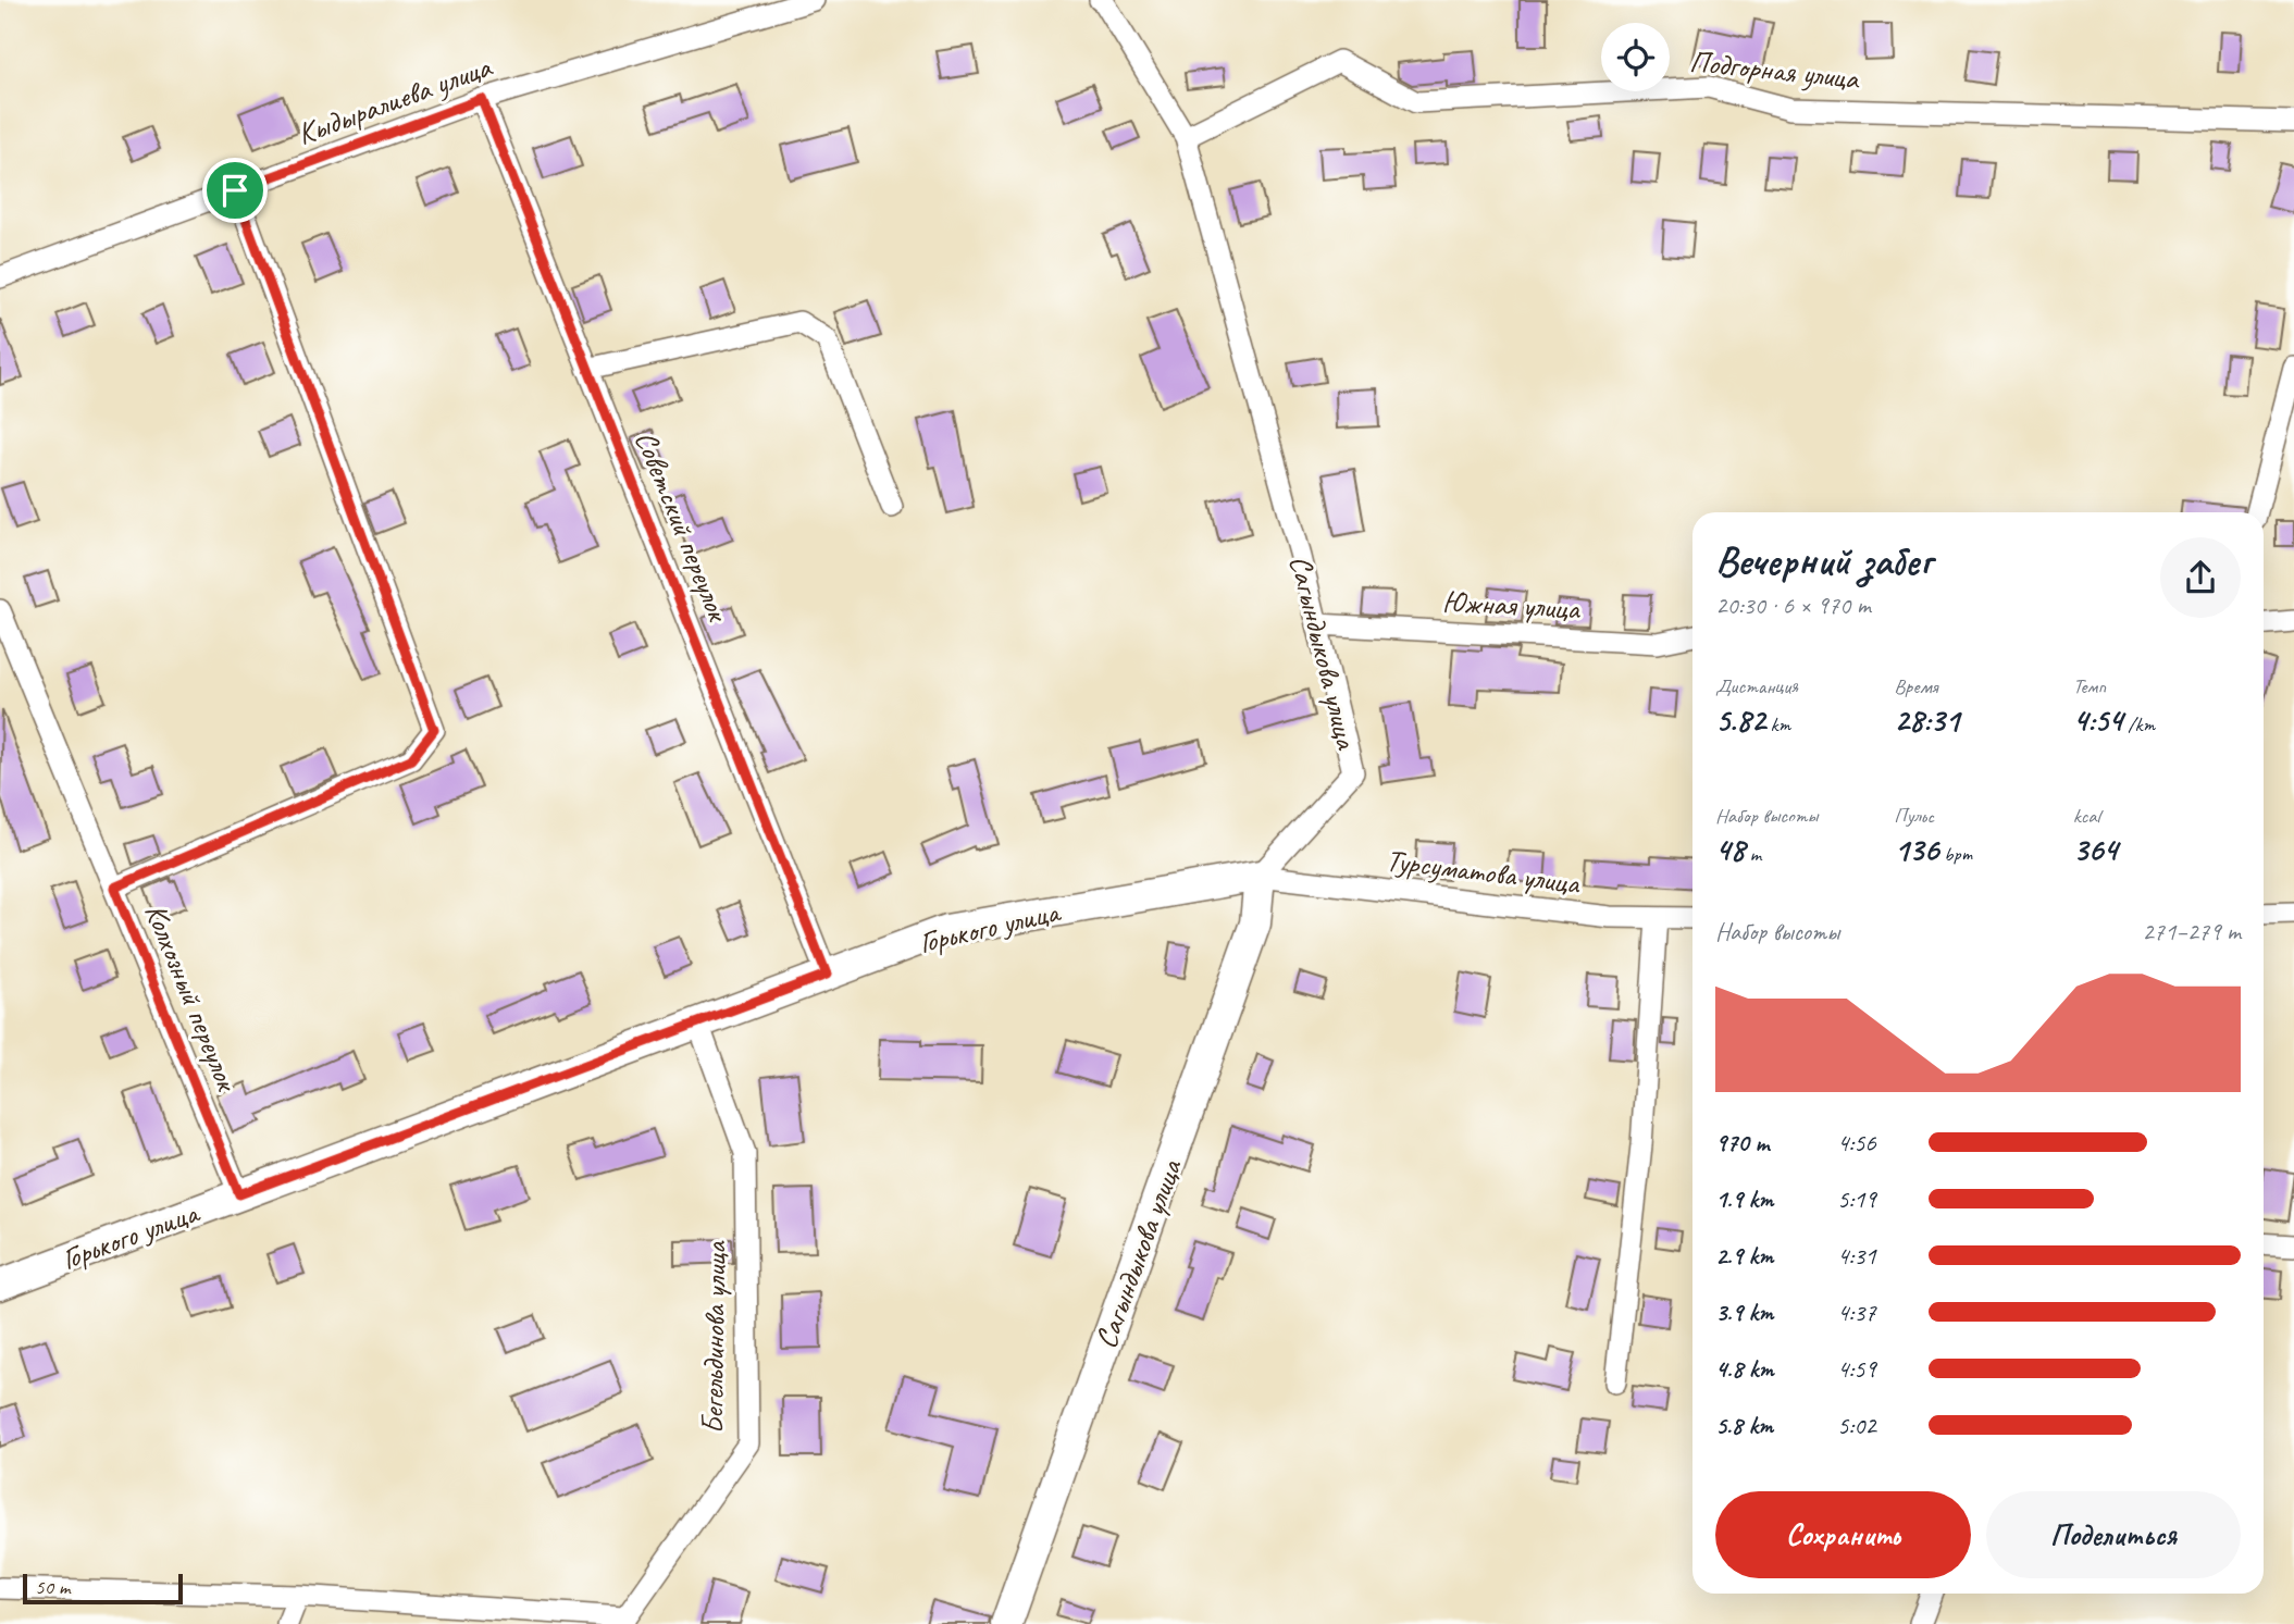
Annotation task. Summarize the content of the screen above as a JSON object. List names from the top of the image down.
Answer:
{
  "streets": {
    "street": [
      "Подгорная улица",
      "Кыдыралиева улица",
      "Советский переулок",
      "Южная улица",
      "Сагындыкова улица",
      "Турсуматова улица",
      "Горького улица",
      "Колхозный переулок",
      "Бегельдинова улица"
    ]
  },
  "crossings": [
    ["Подгорная улица", "Сагындыкова улица"],
    ["Кыдыралиева улица", "Советский переулок"],
    ["Советский переулок", "Горького улица"],
    ["Южная улица", "Сагындыкова улица"],
    ["Сагындыкова улица", "Турсуматова улица"],
    ["Сагындыкова улица", "Горького улица"],
    ["Турсуматова улица", "Горького улица"],
    ["Горького улица", "Колхозный переулок"],
    ["Горького улица", "Бегельдинова улица"]
  ],
  "scale_bar": "50 m",
  "page": {
    "heading": ["Вечерний забег", "20:30 · 6 × 970 m"],
    "stats": [
      ["Дистанция", "5.82 km"],
      ["Время", "28:31"],
      ["Темп", "4:54 /km"],
      ["Набор высоты", "48 m"],
      ["Пульс", "136 bpm"],
      ["kcal", "364"]
    ],
    "chart": ["Набор высоты", "271–279 m"],
    "list": [
      {
        "name": "970 m",
        "note": "4:56"
      },
      {
        "name": "1.9 km",
        "note": "5:19"
      },
      {
        "name": "2.9 km",
        "note": "4:31"
      },
      {
        "name": "3.9 km",
        "note": "4:37"
      },
      {
        "name": "4.8 km",
        "note": "4:59"
      },
      {
        "name": "5.8 km",
        "note": "5:02"
      }
    ],
    "buttons": ["Сохранить", "Поделиться"],
    "scale": "50 m"
  }
}
